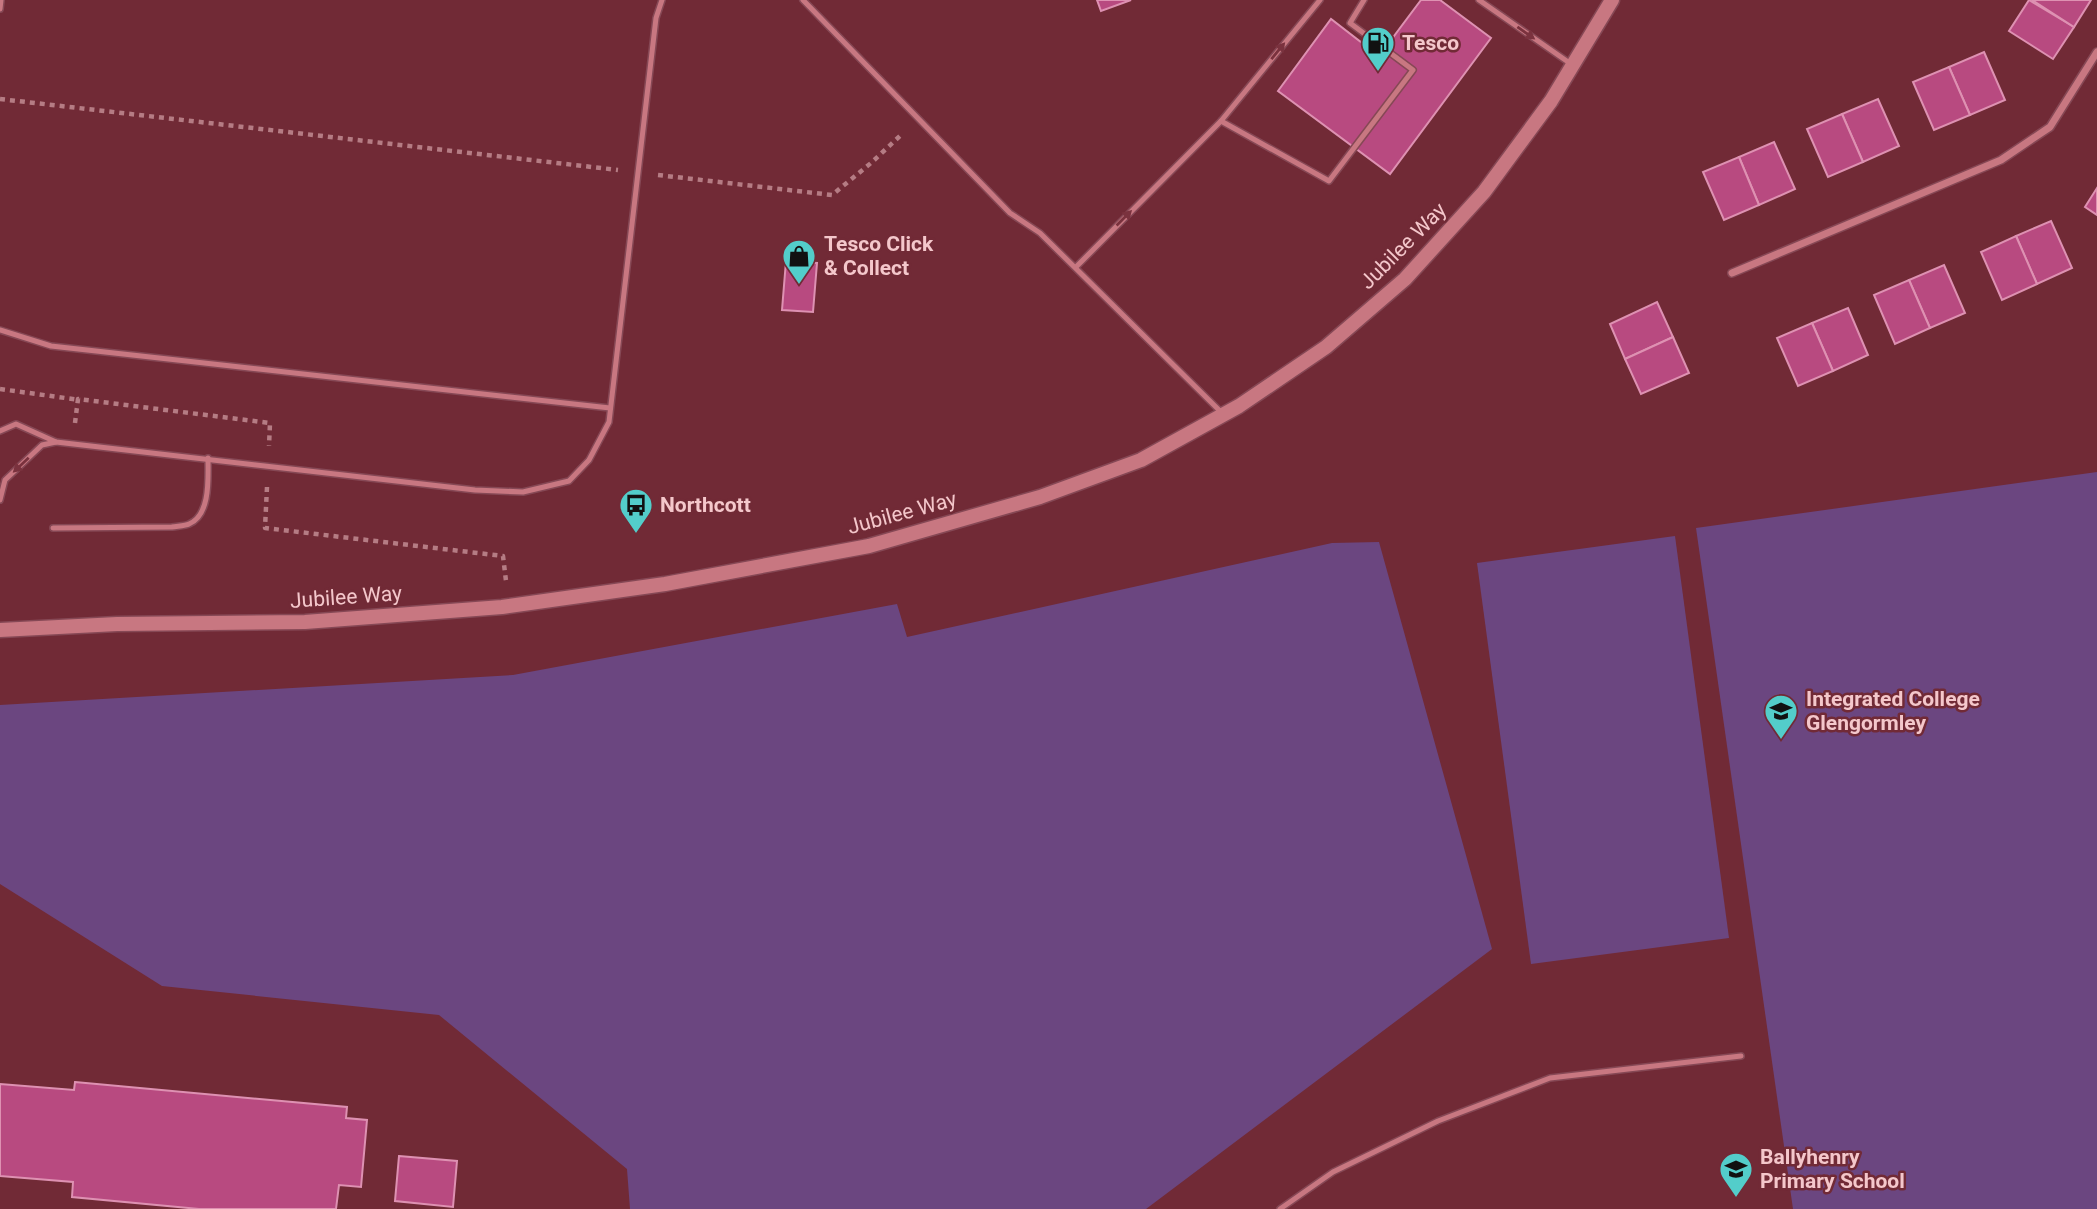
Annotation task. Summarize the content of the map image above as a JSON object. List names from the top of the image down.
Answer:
{
  "streets": {
    "street": ["Jubilee Way"]
  },
  "places": {
    "fuel station": ["Tesco"],
    "shop": ["Tesco Click & Collect"],
    "bus stop": ["Northcott"],
    "school or university": ["Integrated College Glengormley", "Ballyhenry Primary School"]
  }
}
